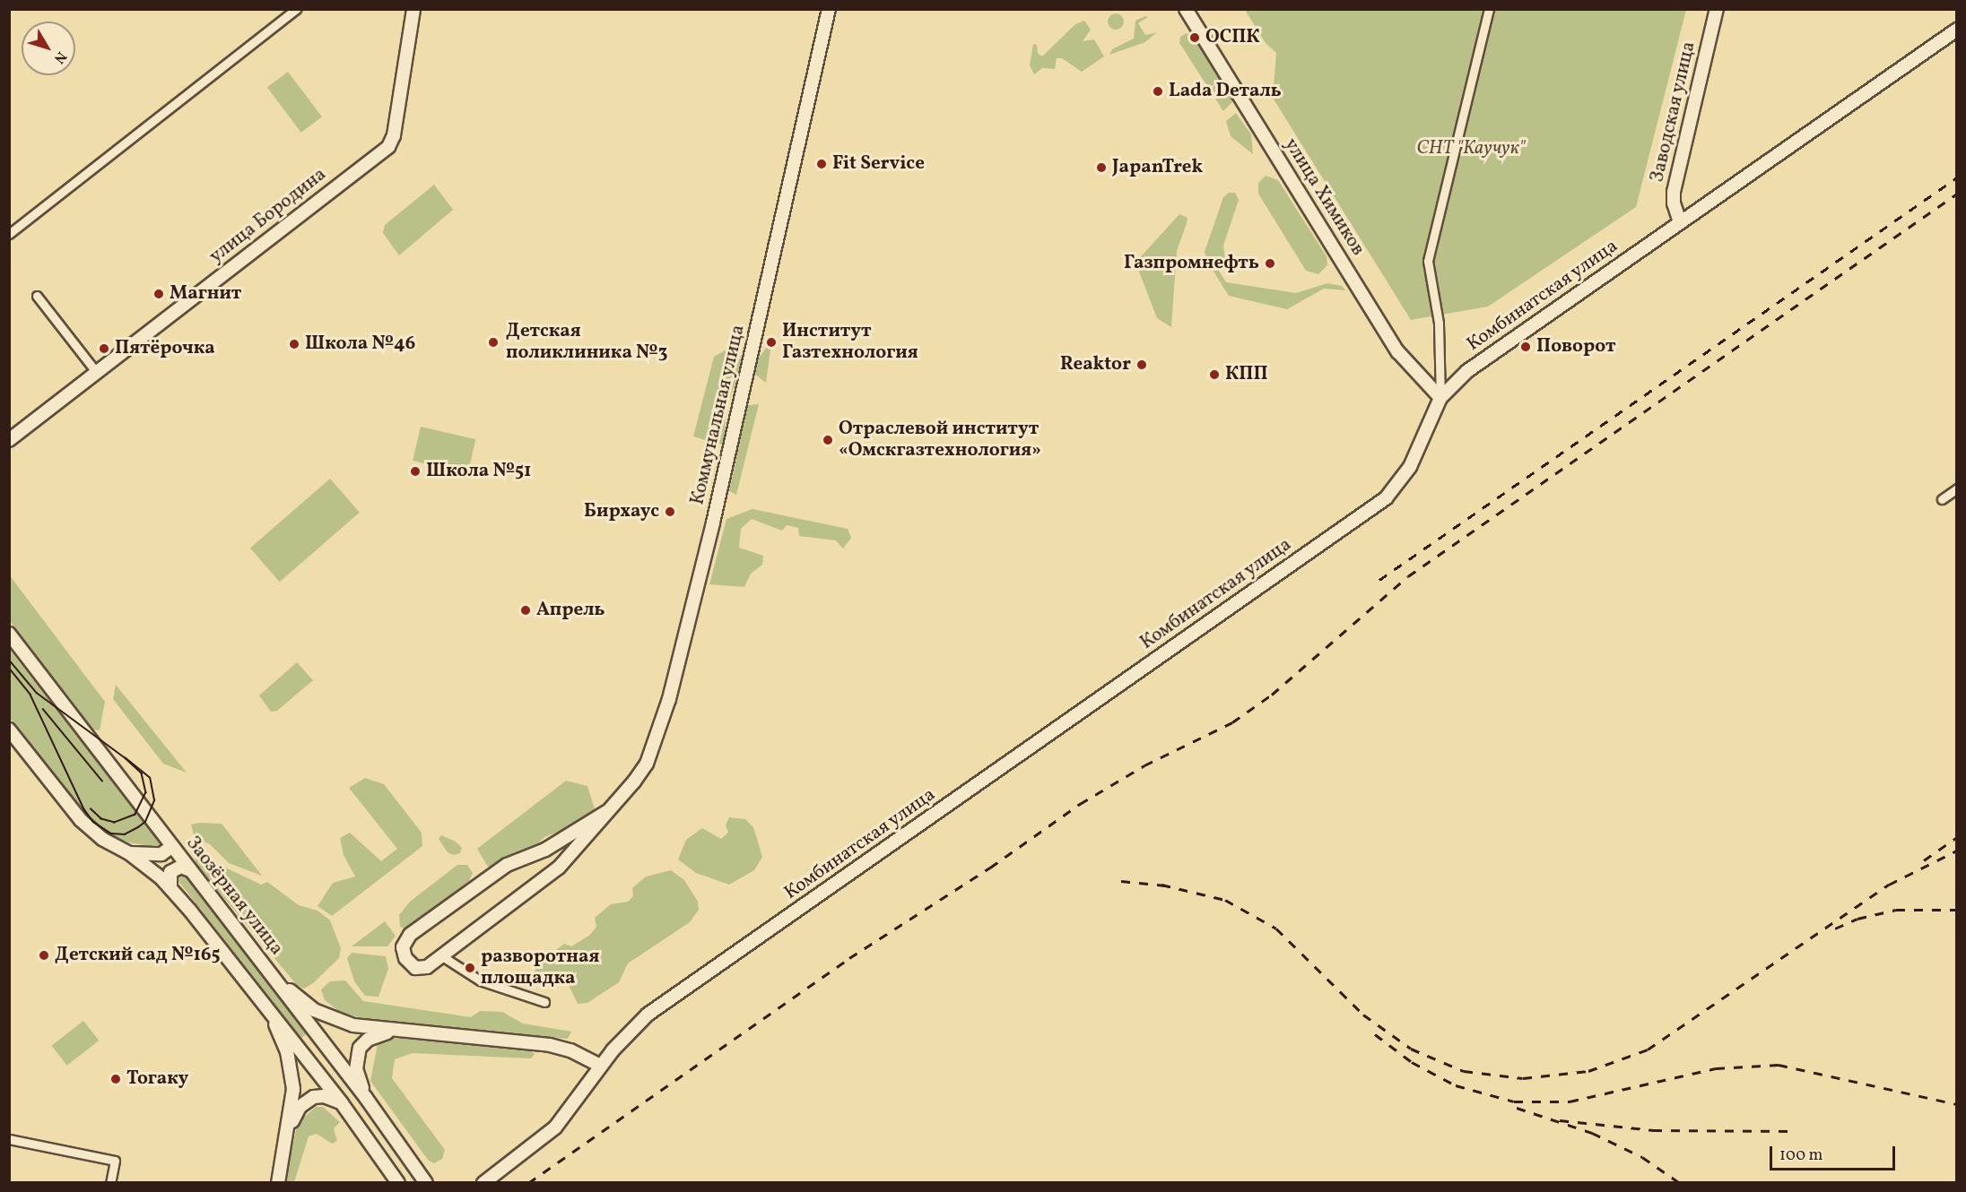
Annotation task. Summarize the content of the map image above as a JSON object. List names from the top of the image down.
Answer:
{
  "streets": {
    "main road": [
      "Заводская улица",
      "улица Химиков",
      "улица Бородина",
      "Комбинатская улица",
      "Коммунальная улица",
      "Заозёрная улица"
    ]
  },
  "crossings": [
    ["Заводская улица", "Комбинатская улица"],
    ["улица Химиков", "Комбинатская улица"]
  ],
  "parks": ["СНТ \"Каучук\""],
  "places": [
    "ОСПК",
    "Lada Dеталь",
    "Fit Service",
    "JapanTrek",
    "Газпромнефть",
    "Магнит",
    "Детская поликлиника №3",
    "Институт Газтехнология",
    "Школа №46",
    "Поворот",
    "Пятёрочка",
    "Reaktor",
    "КПП",
    "Отраслевой институт «Омскгазтехнология»",
    "Школа №51",
    "Бирхаус",
    "Апрель",
    "Детский сад №165",
    "разворотная площадка",
    "Тогаку"
  ],
  "scale_bar": "100 m",
  "north": "bottom right"
}
